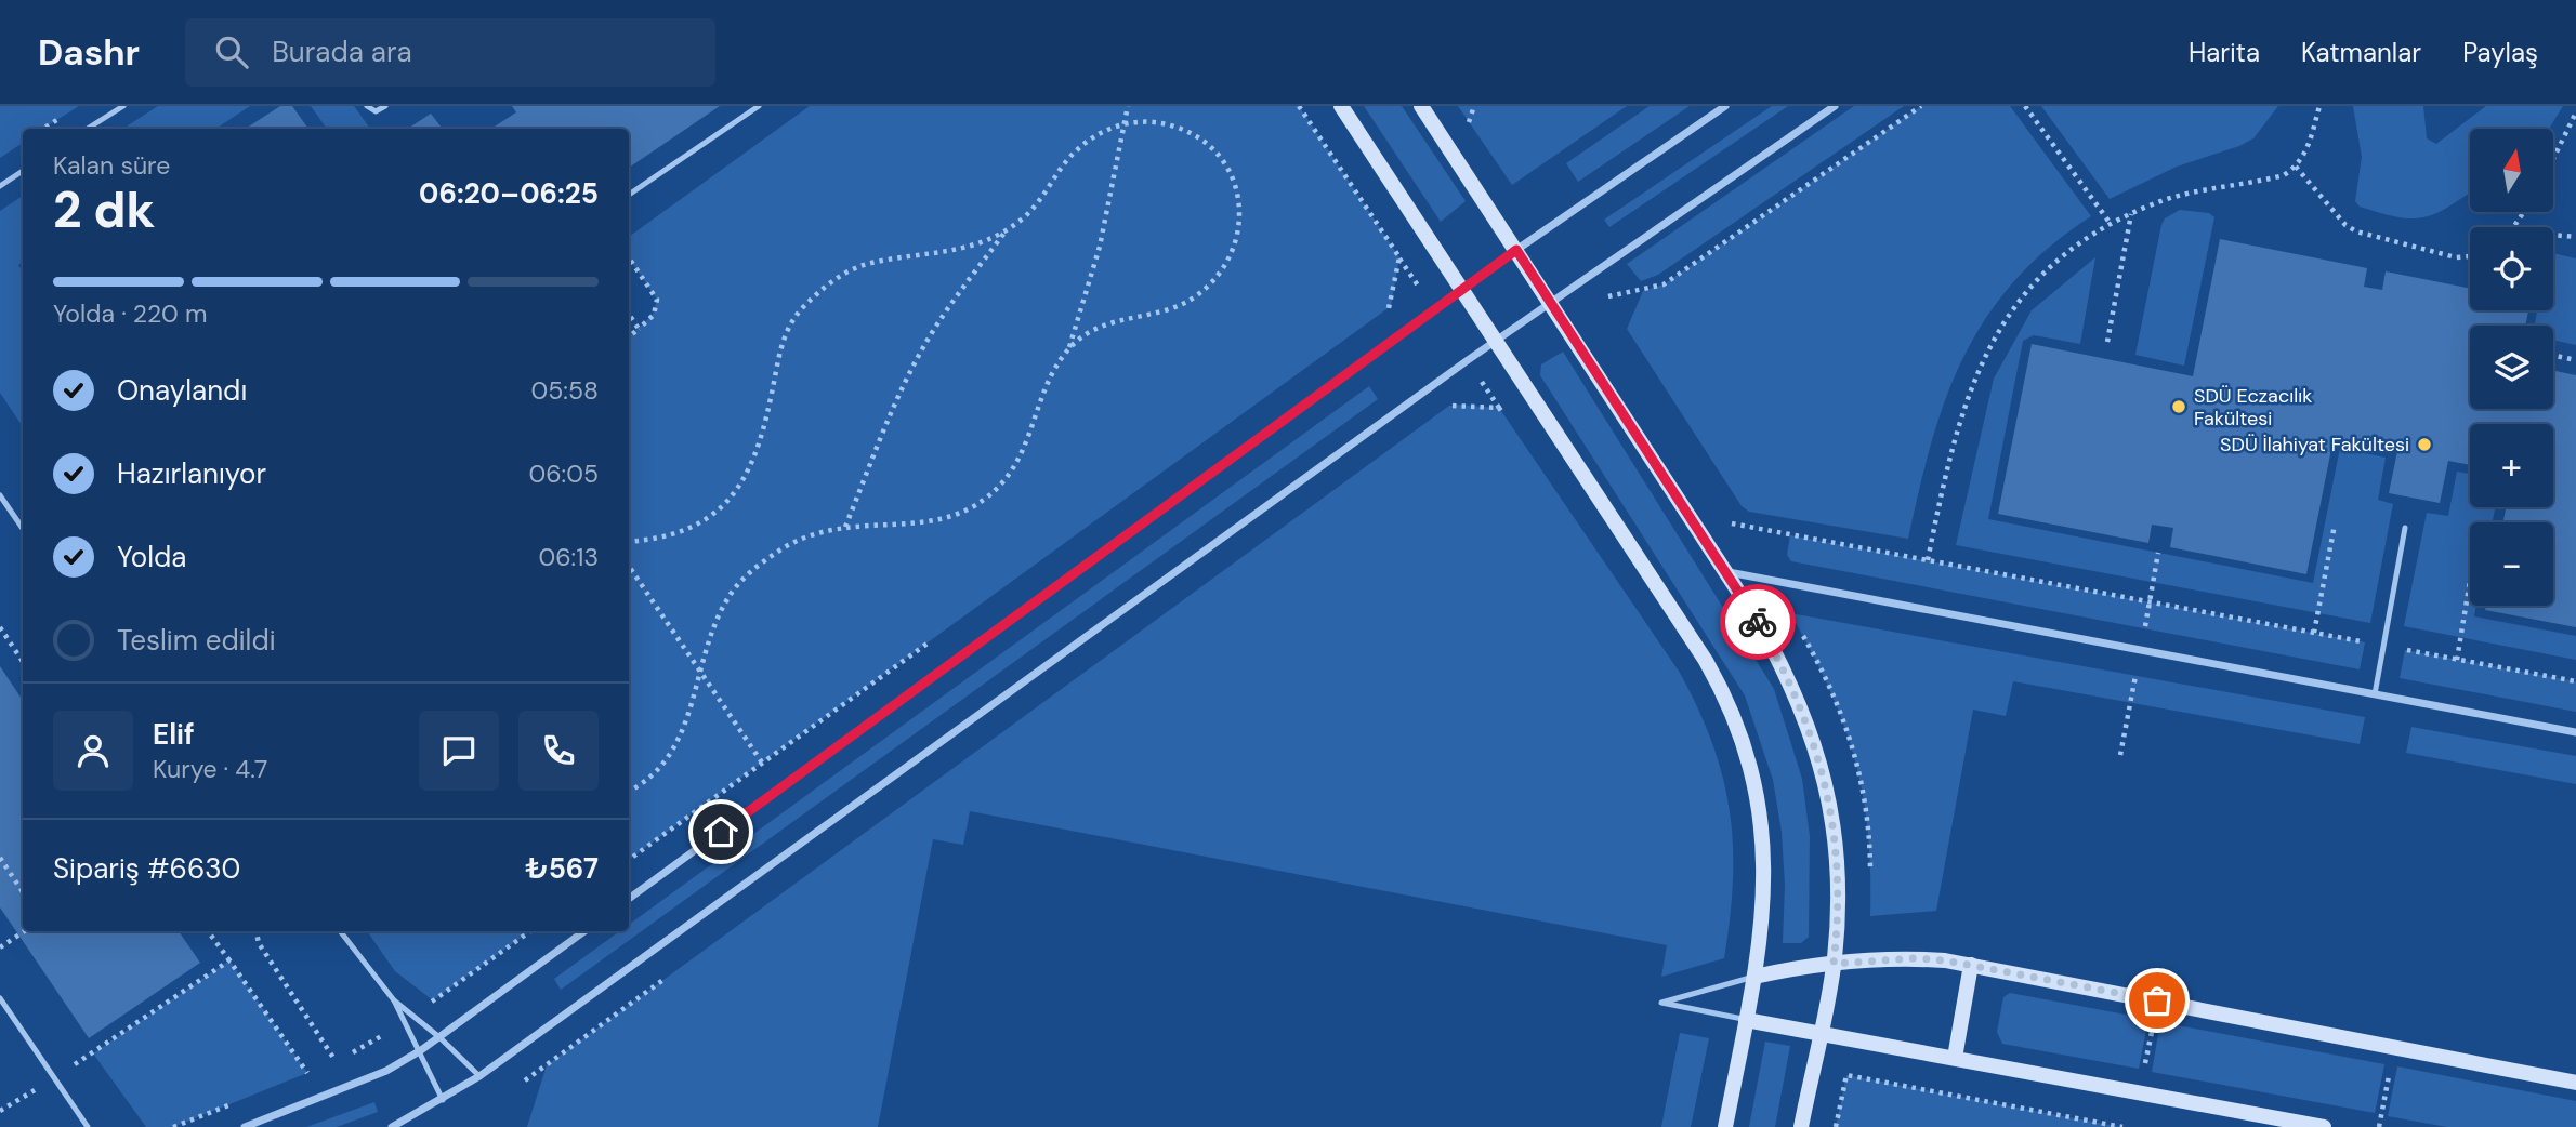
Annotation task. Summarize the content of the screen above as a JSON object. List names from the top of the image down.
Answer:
{
  "places": ["SDÜ Eczacılık Fakültesi", "SDÜ İlahiyat Fakültesi"],
  "north": "top",
  "page": {
    "header": "Dashr",
    "search": "Burada ara",
    "nav": ["Harita", "Katmanlar", "Paylaş"],
    "map_buttons": ["+", "−"],
    "heading": ["2 dk", "Kalan süre", "06:20–06:25"],
    "panel": [
      "Elif",
      "Kurye · 4.7",
      "Sipariş #6630",
      "₺567"
    ],
    "bar": "Yolda · 220 m",
    "list": [
      ["Onaylandı", "05:58"],
      ["Hazırlanıyor", "06:05"],
      ["Yolda", "06:13"],
      "Teslim edildi"
    ]
  }
}
